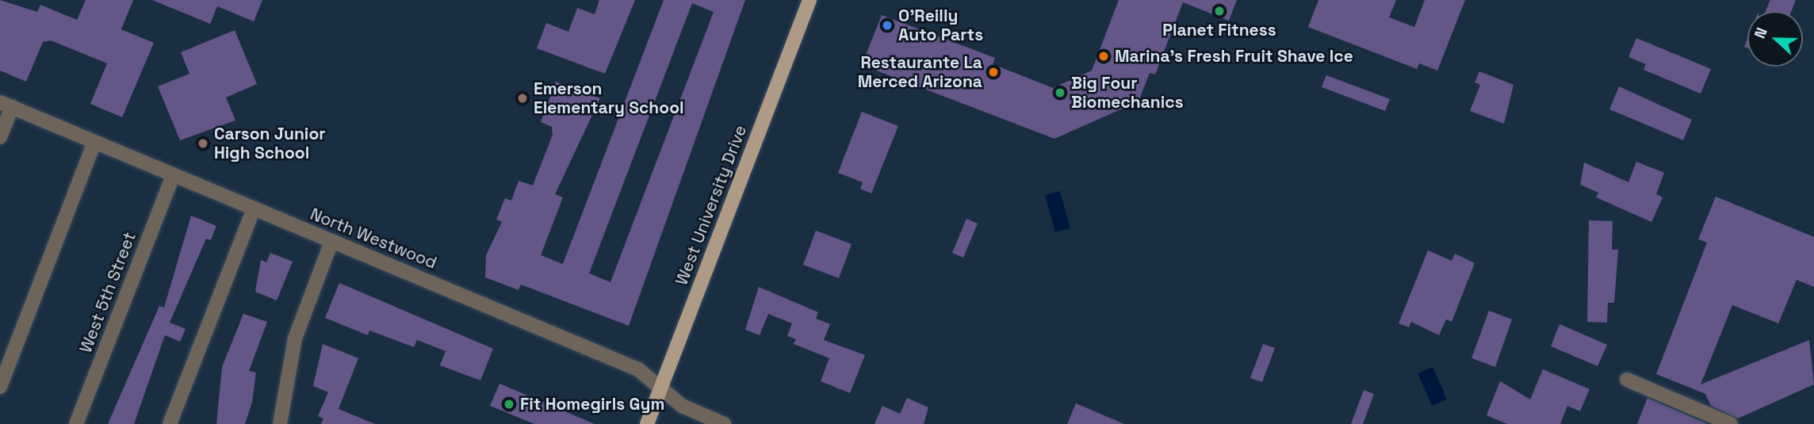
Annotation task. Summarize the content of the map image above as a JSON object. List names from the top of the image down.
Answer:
{
  "streets": {
    "main road": ["West University Drive"],
    "street": ["North Westwood", "West 5th Street"]
  },
  "crossings": [
    ["West University Drive", "North Westwood"],
    ["North Westwood", "West 5th Street"]
  ],
  "places": [
    "Planet Fitness",
    "O'Reilly Auto Parts",
    "Marina's Fresh Fruit Shave Ice",
    "Restaurante La Merced Arizona",
    "Big Four Biomechanics",
    "Emerson Elementary School",
    "Carson Junior High School",
    "Fit Homegirls Gym"
  ],
  "north": "left"
}
